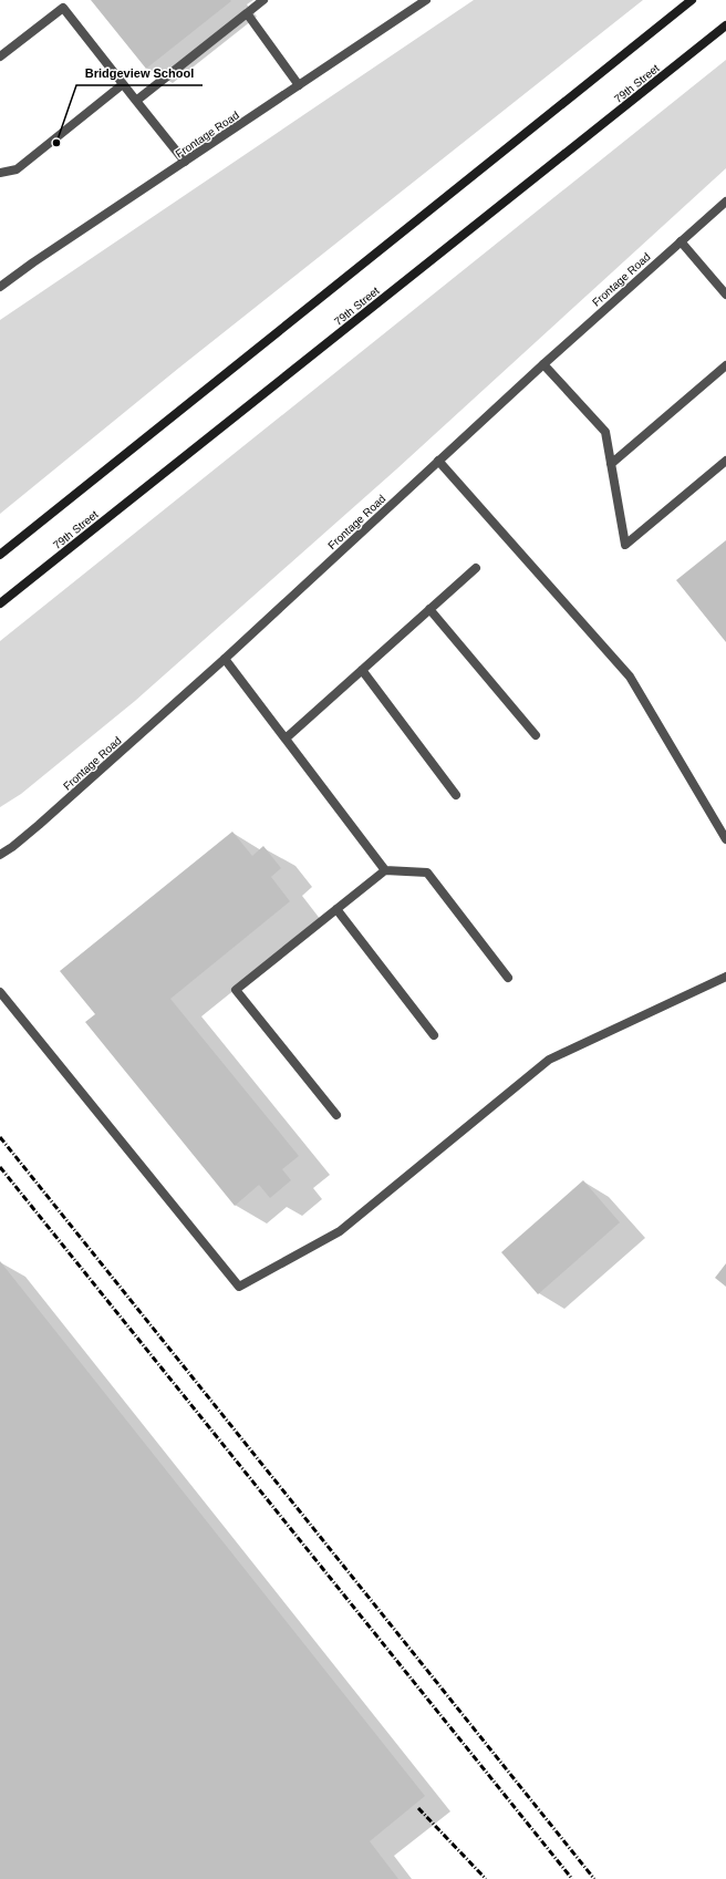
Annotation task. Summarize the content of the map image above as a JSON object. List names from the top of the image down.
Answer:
{
  "streets": {
    "main road": ["79th Street"],
    "street": ["Frontage Road"]
  },
  "places": ["Bridgeview School"]
}
